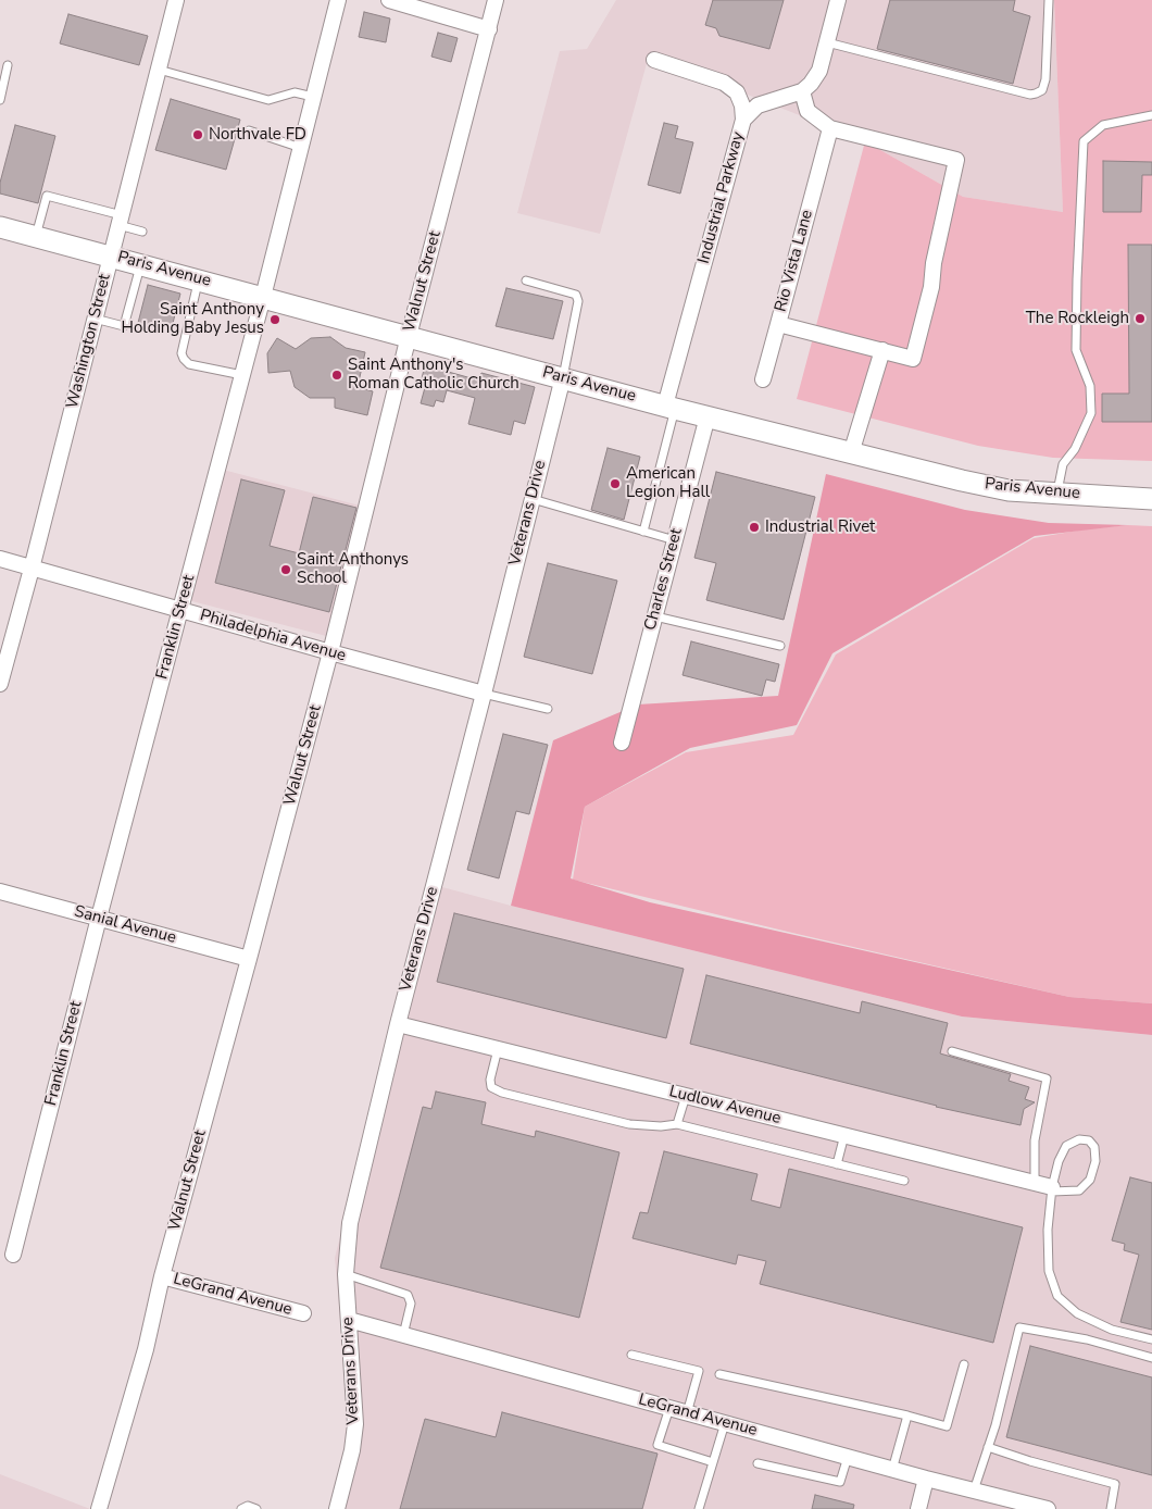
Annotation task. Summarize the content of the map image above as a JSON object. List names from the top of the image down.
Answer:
{
  "streets": {
    "street": [
      "Industrial Parkway",
      "Rio Vista Lane",
      "Paris Avenue",
      "Walnut Street",
      "Washington Street",
      "Veterans Drive",
      "Charles Street",
      "Franklin Street",
      "Philadelphia Avenue",
      "Sanial Avenue",
      "Ludlow Avenue",
      "LeGrand Avenue"
    ]
  },
  "crossings": [
    ["Industrial Parkway", "Paris Avenue"],
    ["Paris Avenue", "Walnut Street"],
    ["Paris Avenue", "Washington Street"],
    ["Paris Avenue", "Veterans Drive"],
    ["Paris Avenue", "Charles Street"],
    ["Paris Avenue", "Franklin Street"],
    ["Walnut Street", "Philadelphia Avenue"],
    ["Walnut Street", "Sanial Avenue"],
    ["Walnut Street", "LeGrand Avenue"],
    ["Washington Street", "Philadelphia Avenue"],
    ["Veterans Drive", "Philadelphia Avenue"],
    ["Veterans Drive", "Ludlow Avenue"],
    ["Veterans Drive", "LeGrand Avenue"],
    ["Franklin Street", "Philadelphia Avenue"],
    ["Franklin Street", "Sanial Avenue"]
  ],
  "places": [
    "Northvale FD",
    "The Rockleigh",
    "Saint Anthony Holding Baby Jesus",
    "Saint Anthony's Roman Catholic Church",
    "American Legion Hall",
    "Industrial Rivet",
    "Saint Anthonys School"
  ]
}
